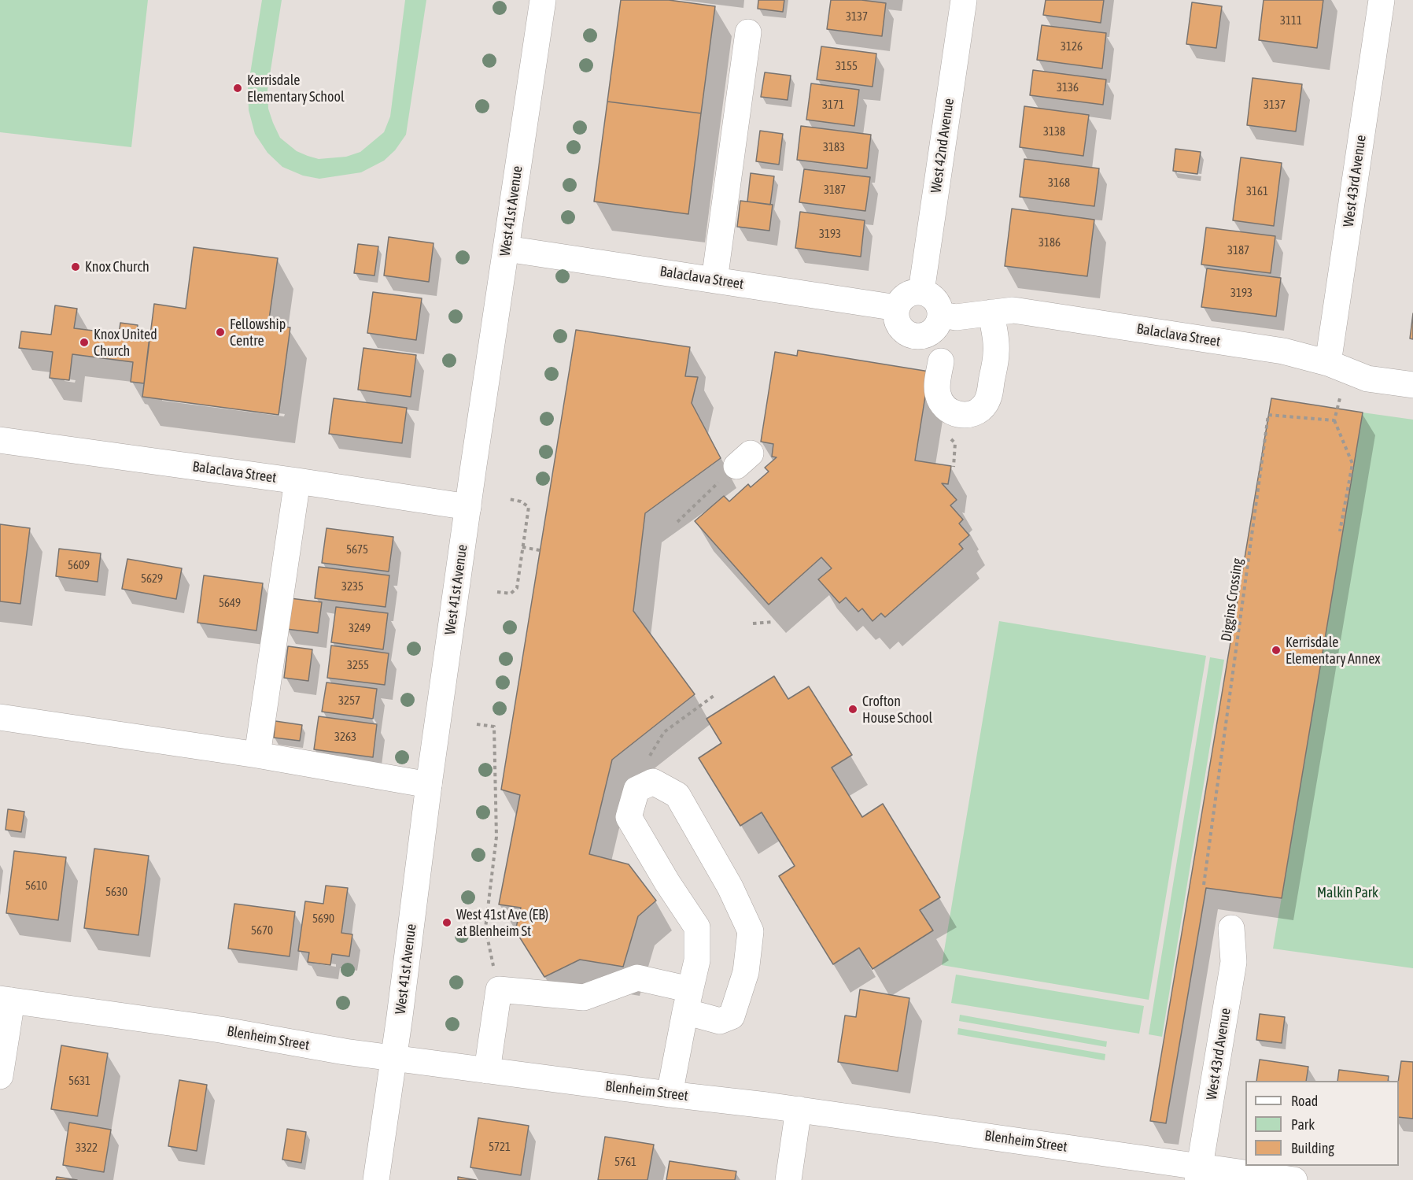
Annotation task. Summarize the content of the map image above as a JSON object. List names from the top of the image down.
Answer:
{
  "streets": {
    "street": [
      "West 42nd Avenue",
      "West 43rd Avenue",
      "West 41st Avenue",
      "Balaclava Street",
      "Blenheim Street"
    ],
    "path": ["Diggins Crossing"]
  },
  "crossings": [
    ["West 42nd Avenue", "Balaclava Street"],
    ["West 43rd Avenue", "Balaclava Street"],
    ["West 43rd Avenue", "Blenheim Street"],
    ["West 41st Avenue", "Balaclava Street"],
    ["West 41st Avenue", "Blenheim Street"]
  ],
  "parks": ["Malkin Park"],
  "places": [
    "Kerrisdale Elementary School",
    "Knox Church",
    "Fellowship Centre",
    "Knox United Church",
    "Kerrisdale Elementary Annex",
    "Crofton House School",
    "West 41st Ave (EB) at Blenheim St"
  ],
  "house_numbers": [
    "3137",
    "3111",
    "3126",
    "3155",
    "3136",
    "3171",
    "3137",
    "3138",
    "3183",
    "3168",
    "3187",
    "3161",
    "3193",
    "3186",
    "3187",
    "3193",
    "5675",
    "5609",
    "5629",
    "3235",
    "5649",
    "3249",
    "3255",
    "3257",
    "3263",
    "5610",
    "5630",
    "5690",
    "5670",
    "5631",
    "5721",
    "3322",
    "5761"
  ],
  "legend": ["Road", "Park", "Building"]
}
